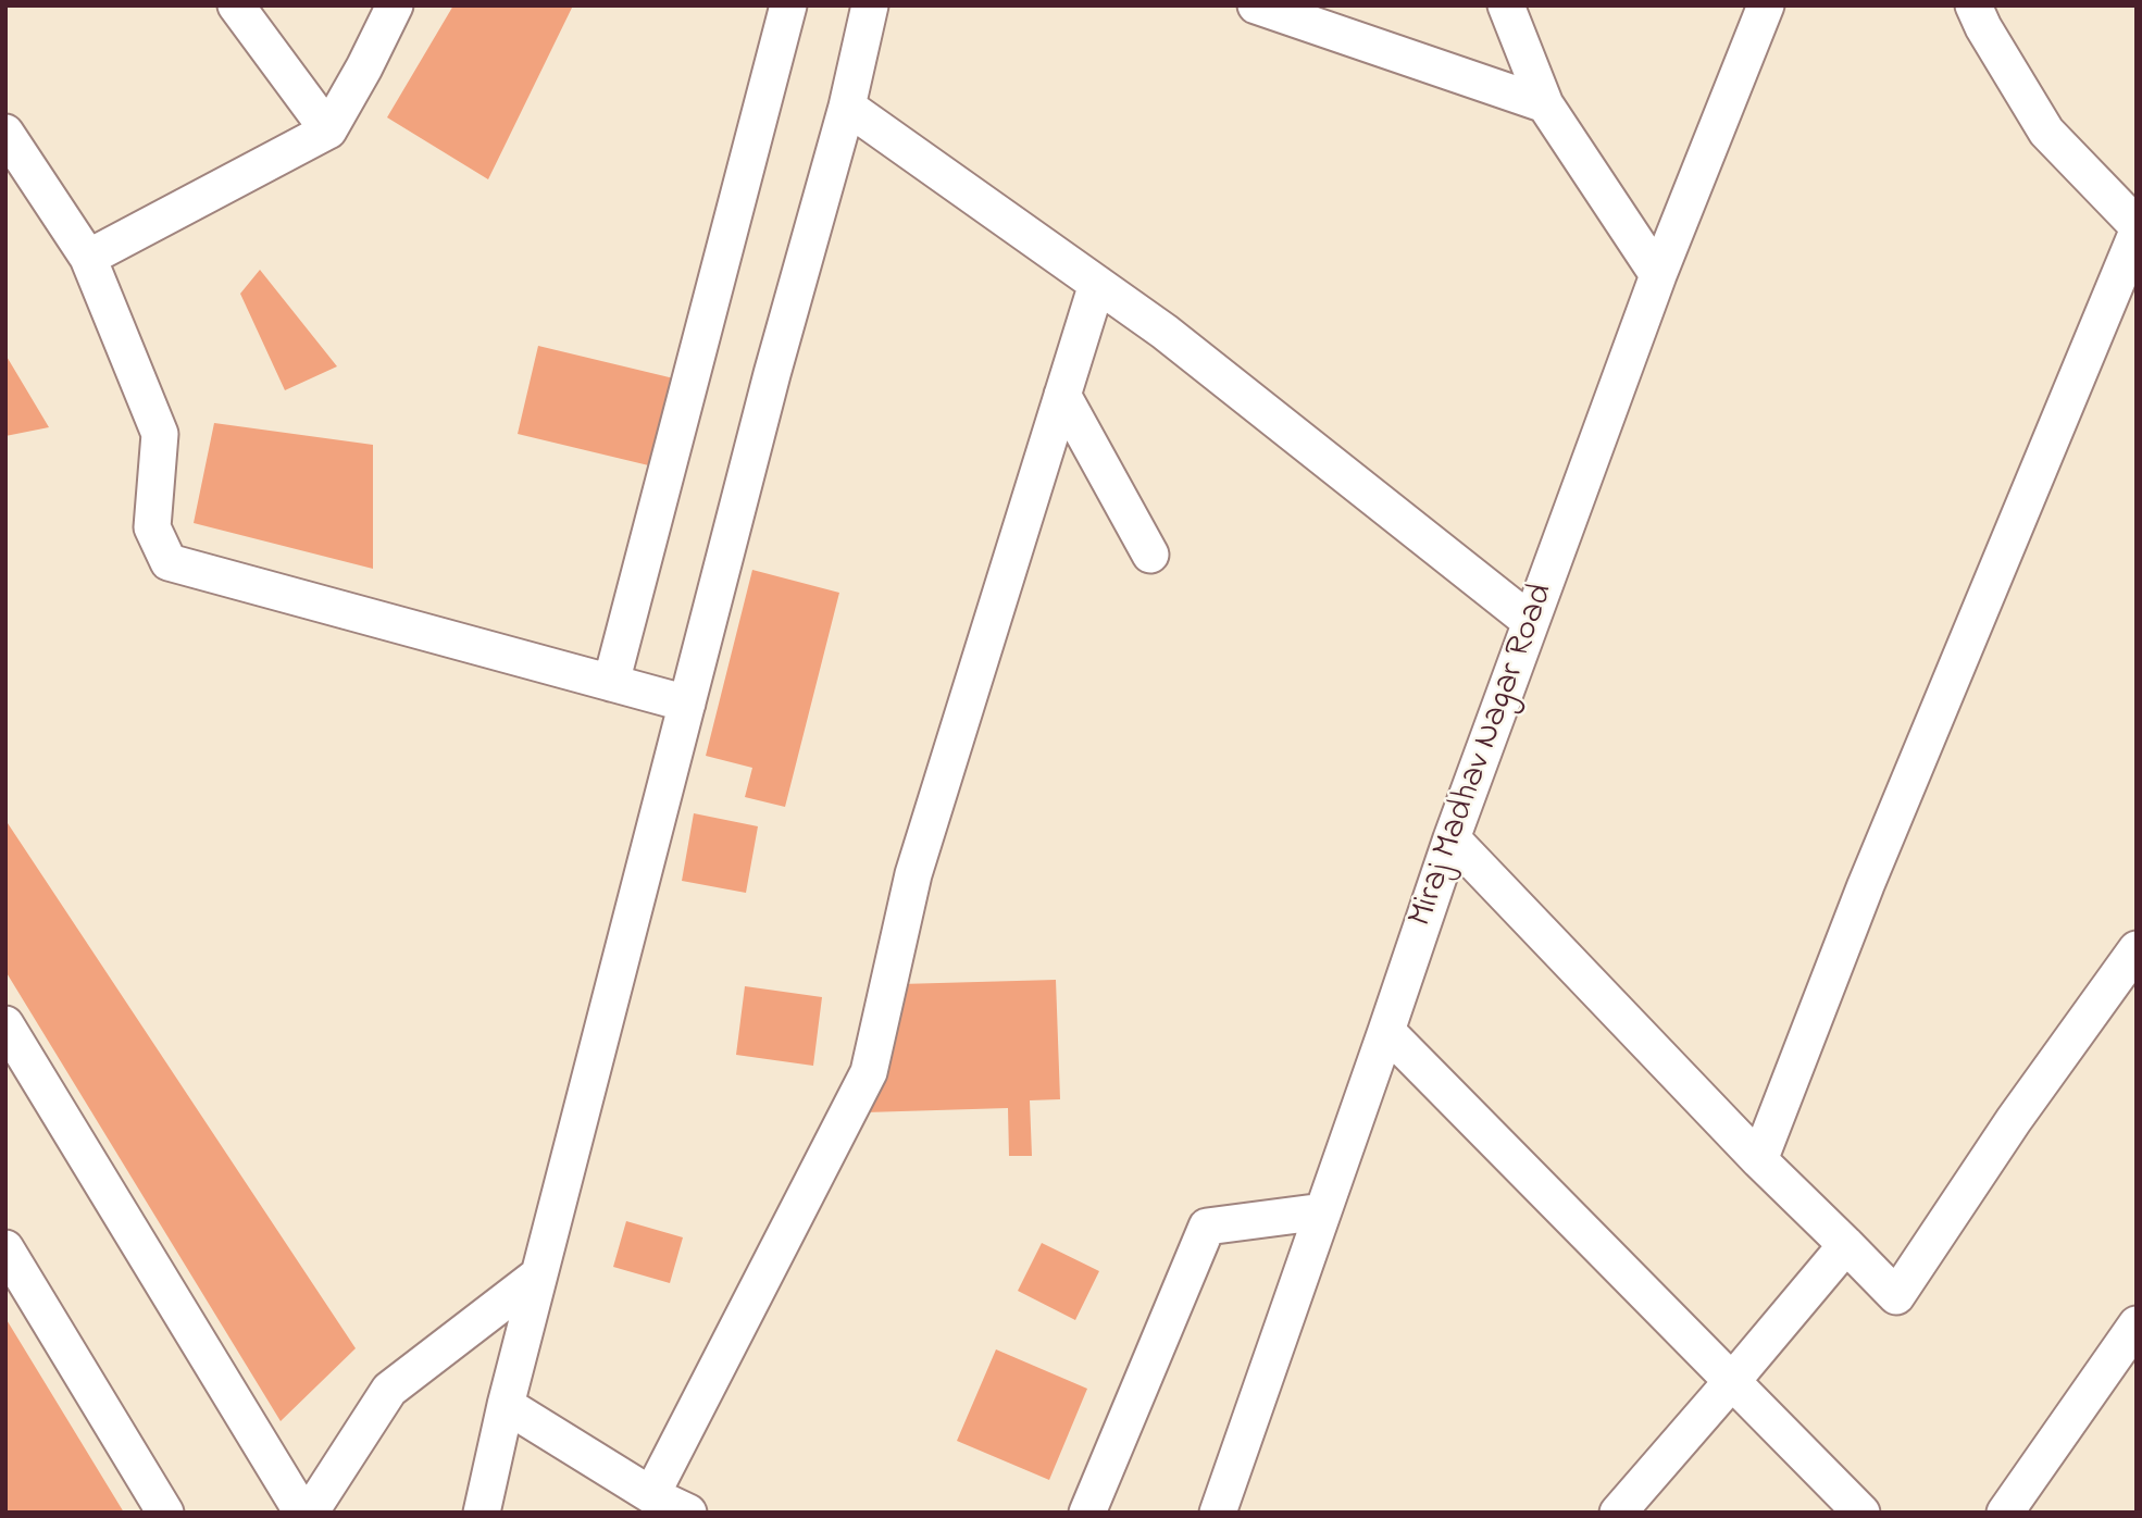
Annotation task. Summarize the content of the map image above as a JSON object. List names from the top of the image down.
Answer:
{
  "streets": {
    "street": ["Miraj Madhav Nagar Road"]
  }
}
